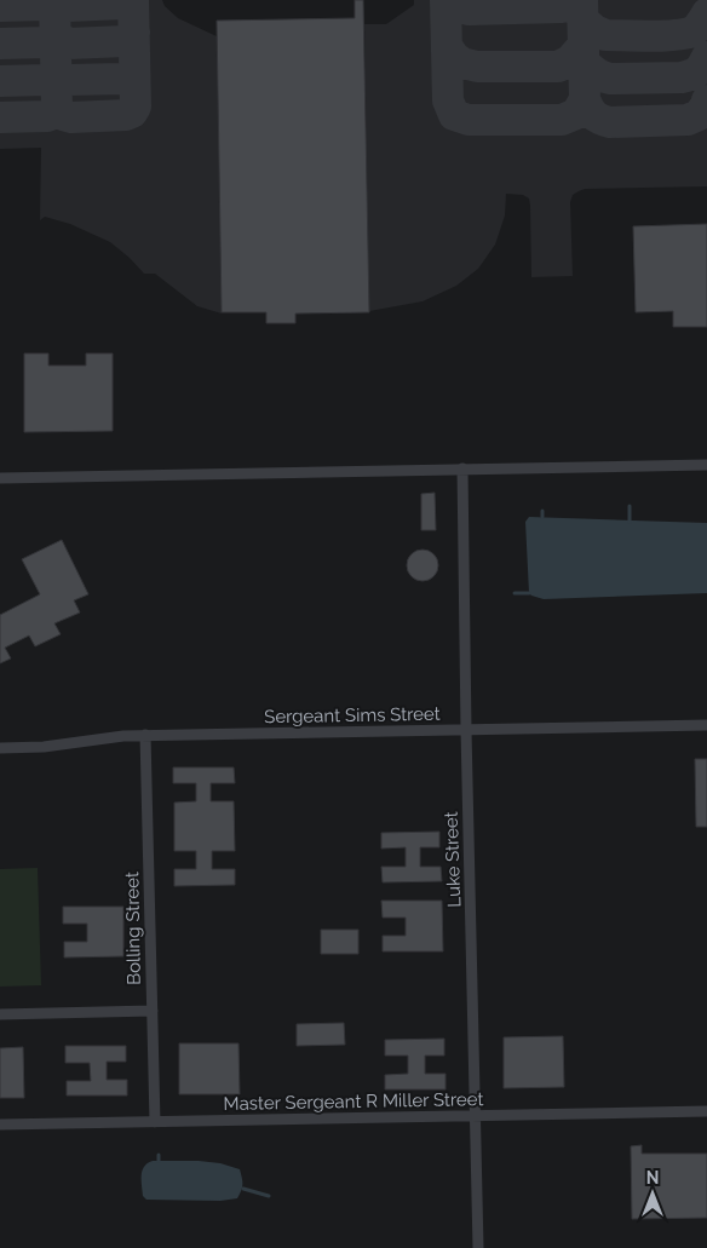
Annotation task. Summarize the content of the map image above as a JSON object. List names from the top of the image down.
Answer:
{
  "streets": {
    "street": [
      "Sergeant Sims Street",
      "Luke Street",
      "Bolling Street",
      "Master Sergeant R Miller Street"
    ]
  },
  "crossings": [
    ["Sergeant Sims Street", "Luke Street"],
    ["Sergeant Sims Street", "Bolling Street"],
    ["Luke Street", "Master Sergeant R Miller Street"],
    ["Bolling Street", "Master Sergeant R Miller Street"]
  ],
  "north": "top"
}
